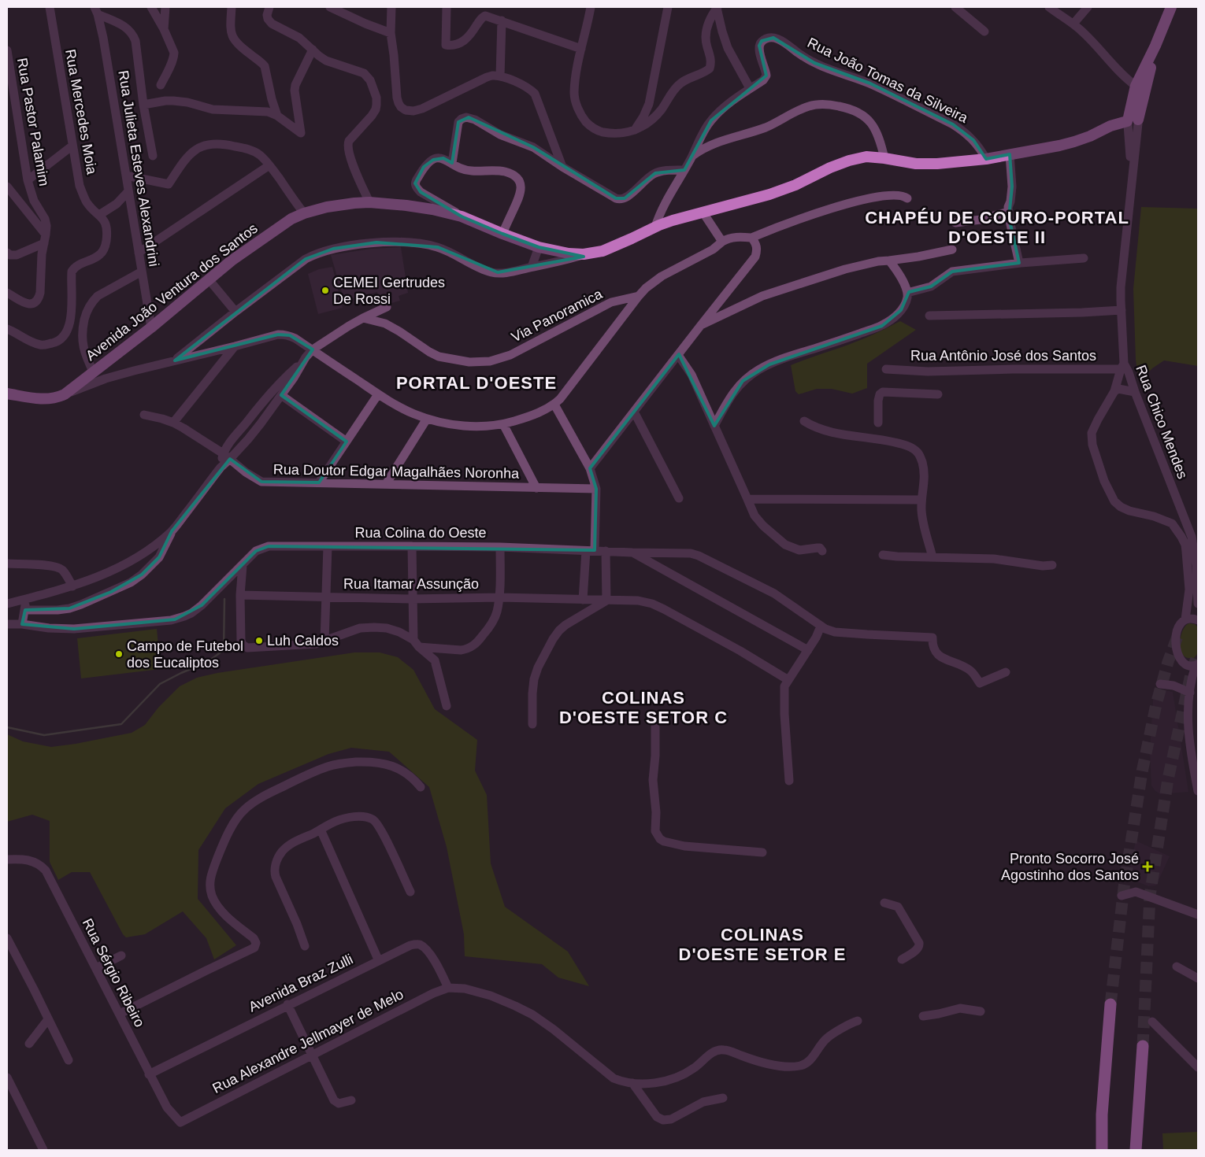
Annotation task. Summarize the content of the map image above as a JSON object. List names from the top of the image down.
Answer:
{
  "streets": {
    "main road": ["Avenida João Ventura dos Santos"],
    "street": [
      "Rua João Tomas da Silveira",
      "Rua Mercedes Moia",
      "Rua Pastor Palamim",
      "Rua Julieta Esteves Alexandrini",
      "Via Panoramica",
      "Rua Antônio José dos Santos",
      "Rua Chico Mendes",
      "Rua Doutor Edgar Magalhães Noronha",
      "Rua Colina do Oeste",
      "Rua Itamar Assunção",
      "Rua Sérgio Ribeiro",
      "Avenida Braz Zulli",
      "Rua Alexandre Jellmayer de Melo"
    ]
  },
  "crossings": [
    ["Rua João Tomas da Silveira", "Avenida João Ventura dos Santos"],
    ["Rua Julieta Esteves Alexandrini", "Avenida João Ventura dos Santos"],
    ["Avenida João Ventura dos Santos", "Rua Chico Mendes"],
    ["Rua Antônio José dos Santos", "Rua Chico Mendes"],
    ["Rua Sérgio Ribeiro", "Avenida Braz Zulli"],
    ["Rua Sérgio Ribeiro", "Rua Alexandre Jellmayer de Melo"],
    ["Avenida Braz Zulli", "Rua Alexandre Jellmayer de Melo"]
  ],
  "districts": [
    "CHAPÉU DE COURO-PORTAL D'OESTE II",
    "PORTAL D'OESTE",
    "COLINAS D'OESTE SETOR C",
    "COLINAS D'OESTE SETOR E"
  ],
  "places": {
    "other": ["CEMEI Gertrudes De Rossi", "Luh Caldos", "Campo de Futebol dos Eucaliptos"],
    "health": ["Pronto Socorro José Agostinho dos Santos"]
  }
}
